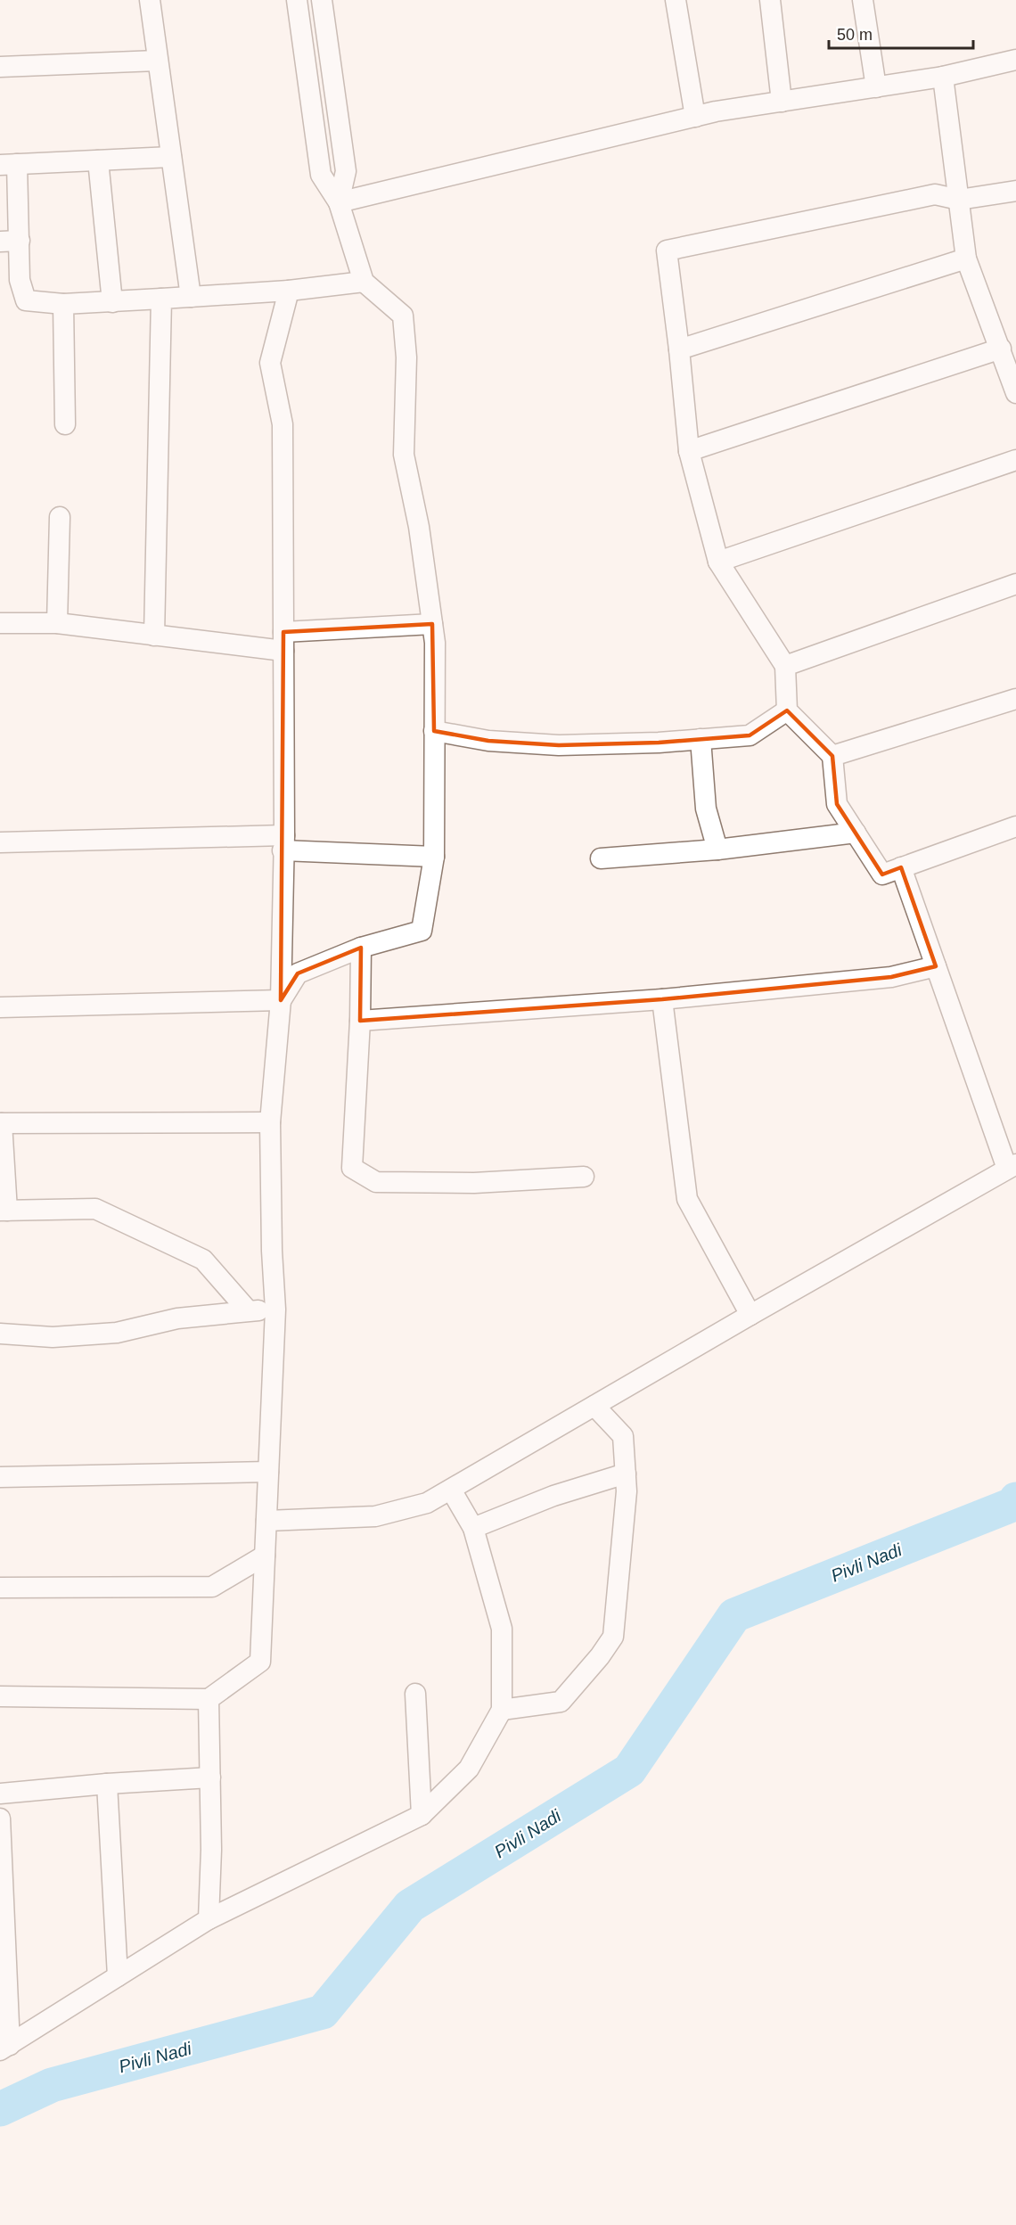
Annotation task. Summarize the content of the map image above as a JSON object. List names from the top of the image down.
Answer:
{
  "water": ["Pivli Nadi"],
  "scale_bar": "50 m"
}
